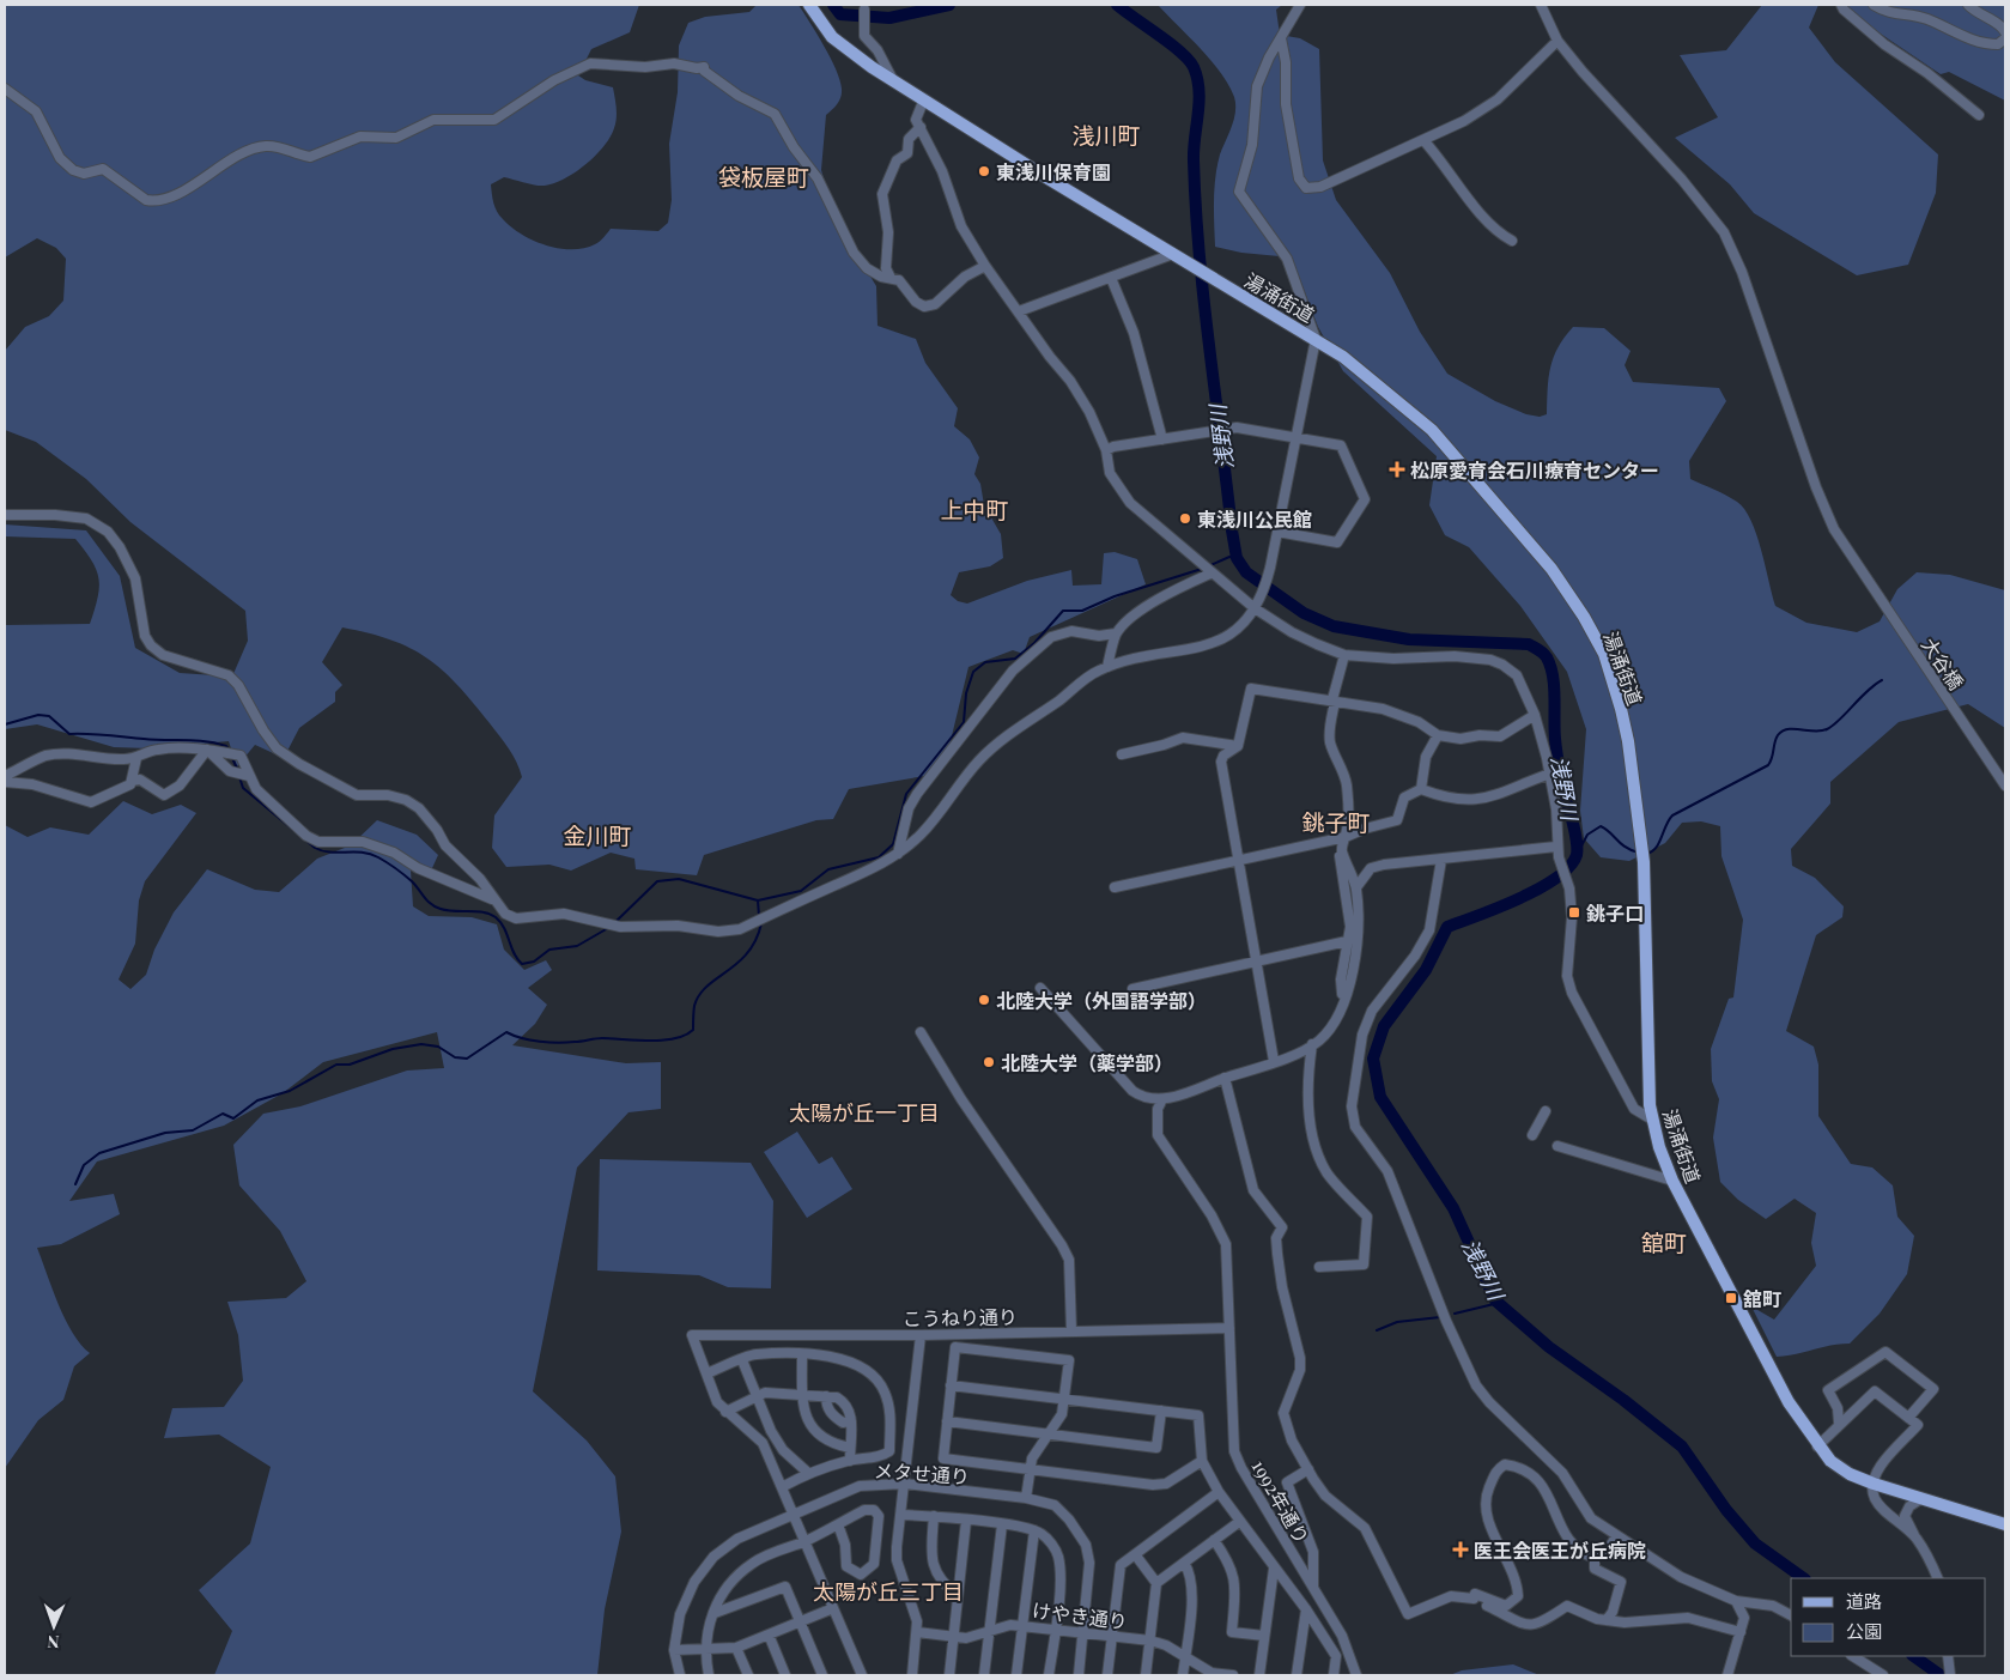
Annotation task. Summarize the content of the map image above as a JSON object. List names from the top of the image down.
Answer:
{
  "streets": {
    "main road": ["湯涌街道"],
    "street": [
      "大谷橋",
      "こうねり通り",
      "メタせ通り",
      "1992年通り",
      "けやき通り"
    ]
  },
  "crossings": [
    ["こうねり通り", "1992年通り"],
    ["メタせ通り", "けやき通り"]
  ],
  "districts": [
    "浅川町",
    "袋板屋町",
    "上中町",
    "銚子町",
    "金川町",
    "太陽が丘一丁目",
    "舘町",
    "太陽が丘三丁目"
  ],
  "water": ["浅野川"],
  "places": {
    "other": [
      "東浅川保育園",
      "東浅川公民館",
      "北陸大学（外国語学部）",
      "北陸大学（薬学部）"
    ],
    "health": ["松原愛育会石川療育センター", "医王会医王が丘病院"],
    "transit": ["銚子口", "舘町"]
  },
  "legend": ["道路", "公園"],
  "north": "bottom"
}
